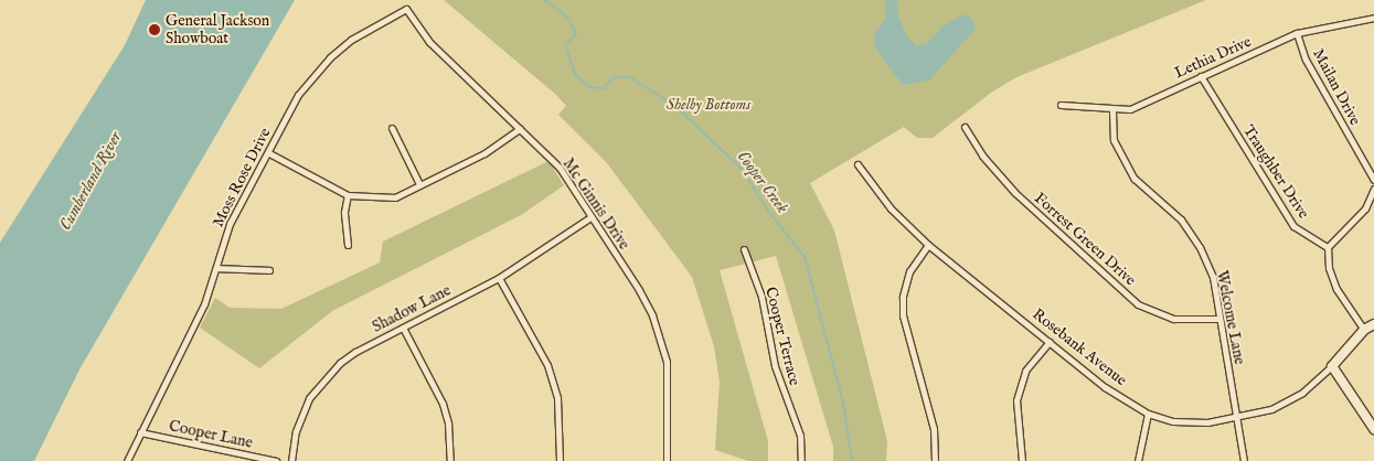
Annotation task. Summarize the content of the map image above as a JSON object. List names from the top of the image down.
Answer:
{
  "streets": {
    "street": [
      "Lethia Drive",
      "Mailan Drive",
      "Traughber Drive",
      "Moss Rose Drive",
      "Mc Ginnis Drive",
      "Forrest Green Drive",
      "Shadow Lane",
      "Welcome Lane",
      "Cooper Terrace",
      "Rosebank Avenue",
      "Cooper Lane"
    ]
  },
  "crossings": [
    ["Lethia Drive", "Mailan Drive"],
    ["Lethia Drive", "Traughber Drive"],
    ["Lethia Drive", "Welcome Lane"],
    ["Moss Rose Drive", "Mc Ginnis Drive"],
    ["Moss Rose Drive", "Cooper Lane"],
    ["Mc Ginnis Drive", "Shadow Lane"],
    ["Forrest Green Drive", "Welcome Lane"],
    ["Welcome Lane", "Rosebank Avenue"]
  ],
  "water": ["Cumberland River", "Cooper Creek"],
  "parks": ["Shelby Bottoms"],
  "places": ["General Jackson Showboat"]
}
